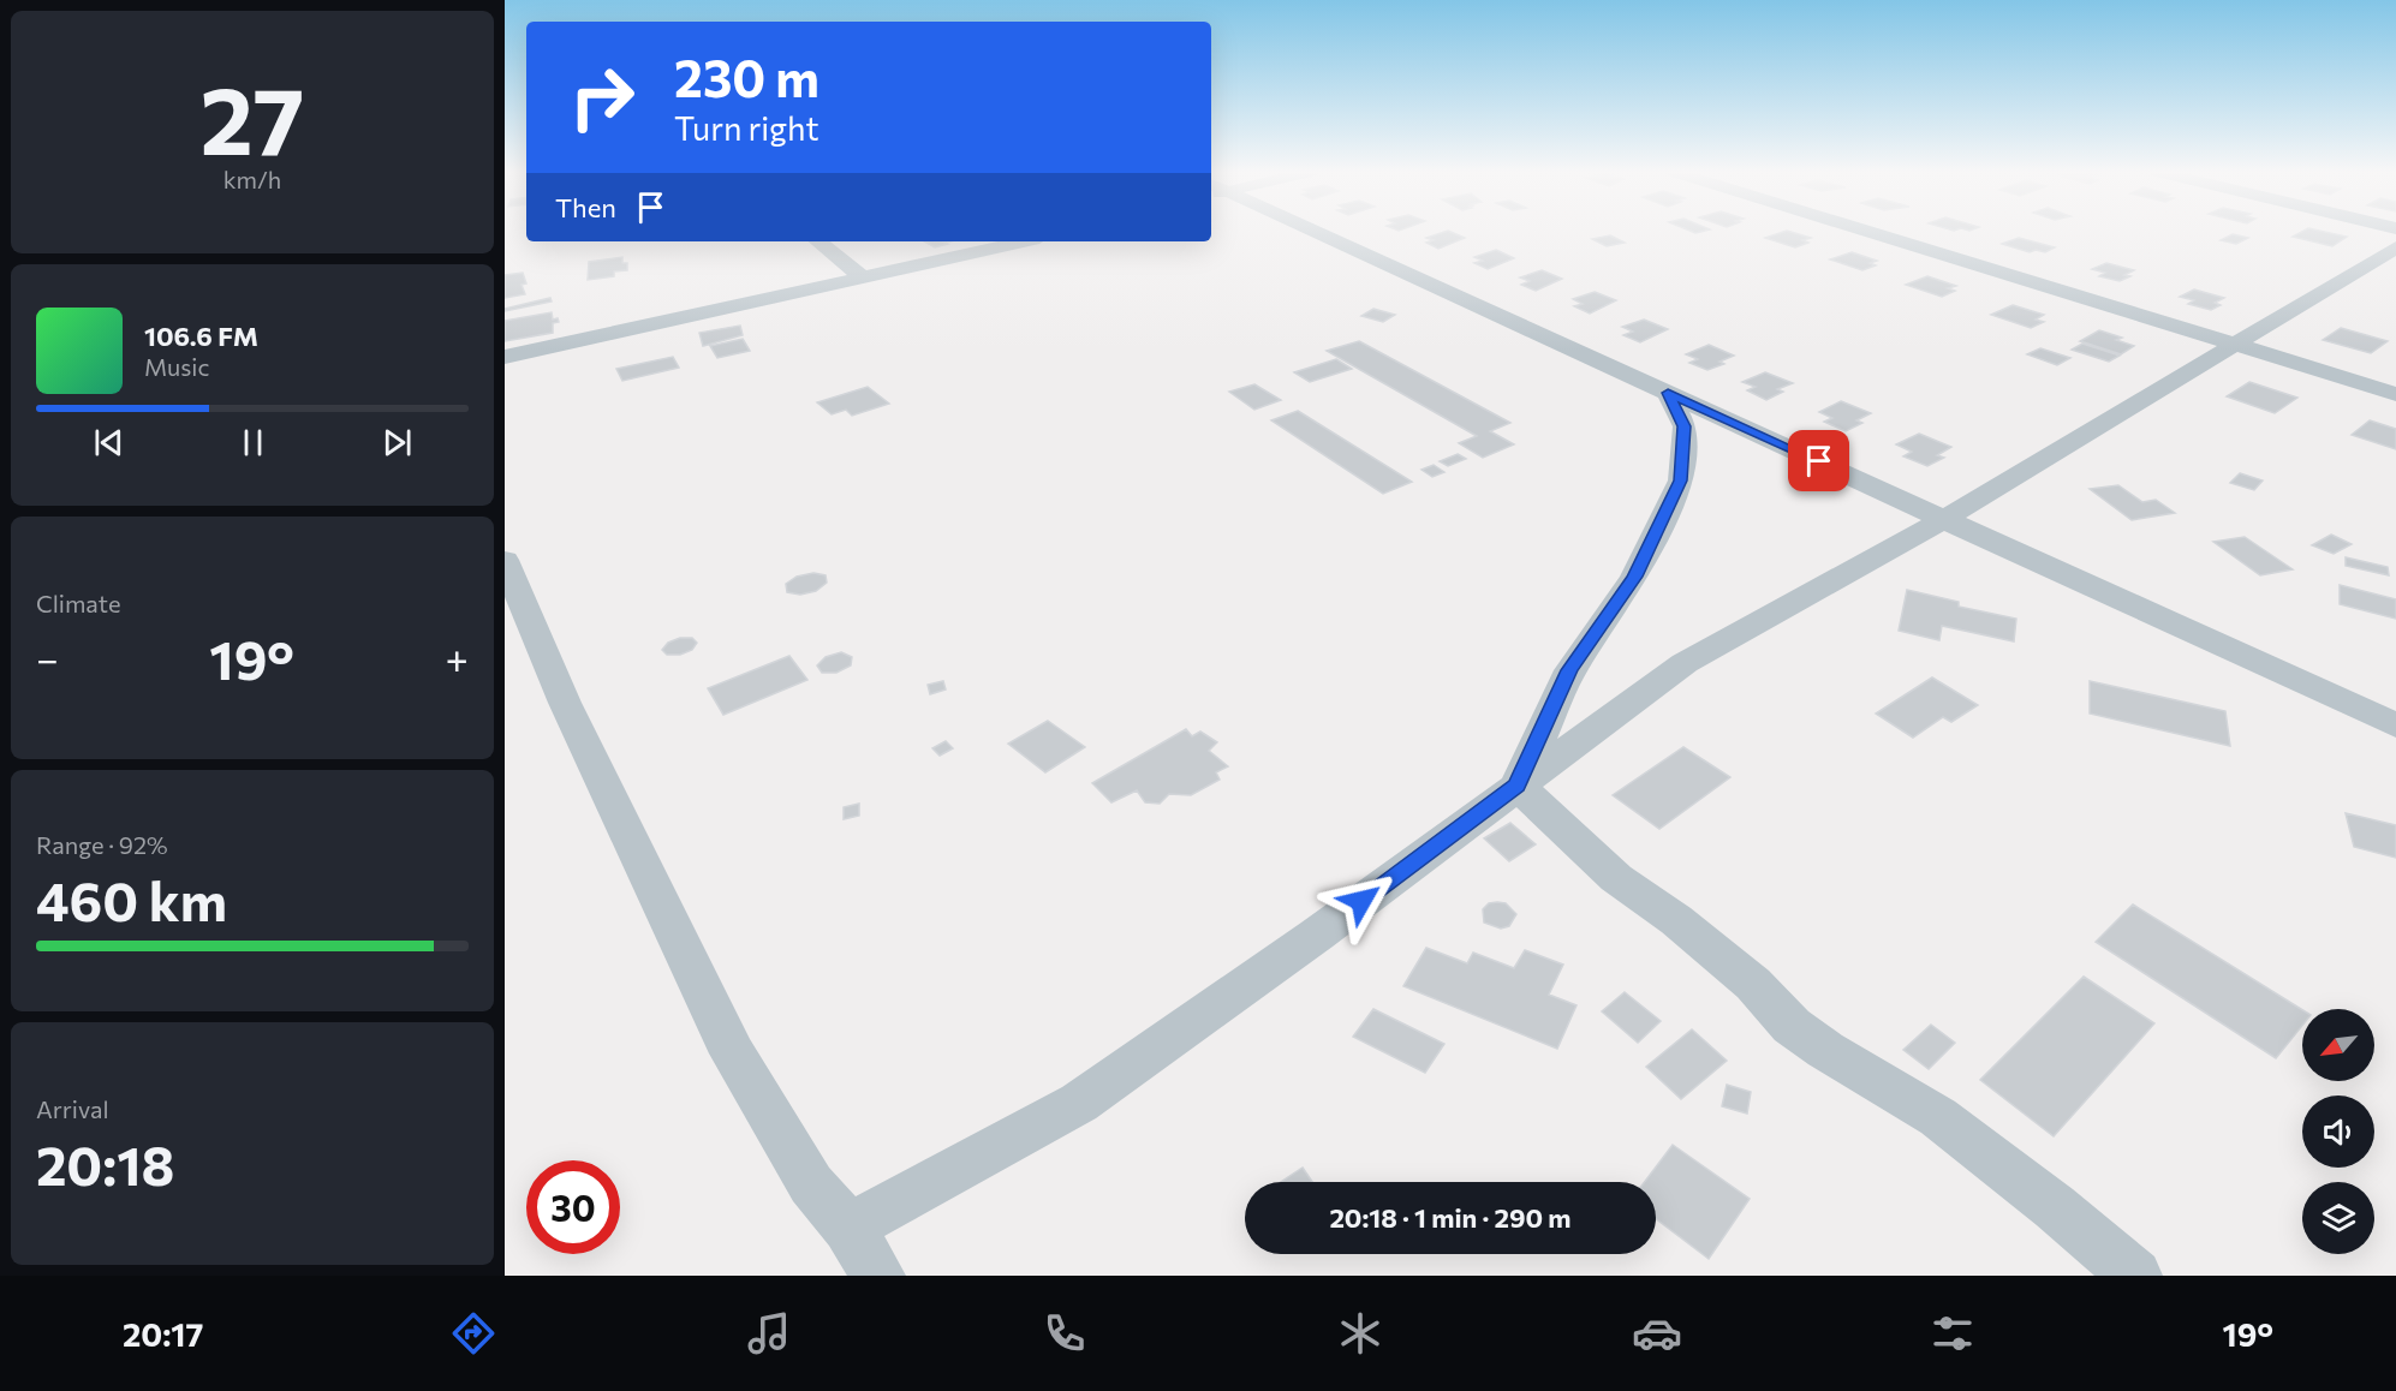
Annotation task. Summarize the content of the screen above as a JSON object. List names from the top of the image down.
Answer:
{
  "north": "bottom left",
  "page": {
    "tile": [
      ["27", "km/h"],
      "Climate",
      ["Range · 92%", "460 km"],
      ["Arrival", "20:18"]
    ],
    "turn": ["230 m", "Turn right"],
    "then": "Then",
    "song": ["106.6 FM", "Music"],
    "heat": ["−", "19°", "+"],
    "limit": "30",
    "trip": "20:18 · 1 min · 290 m",
    "tabs": ["20:17", "19°"]
  }
}
